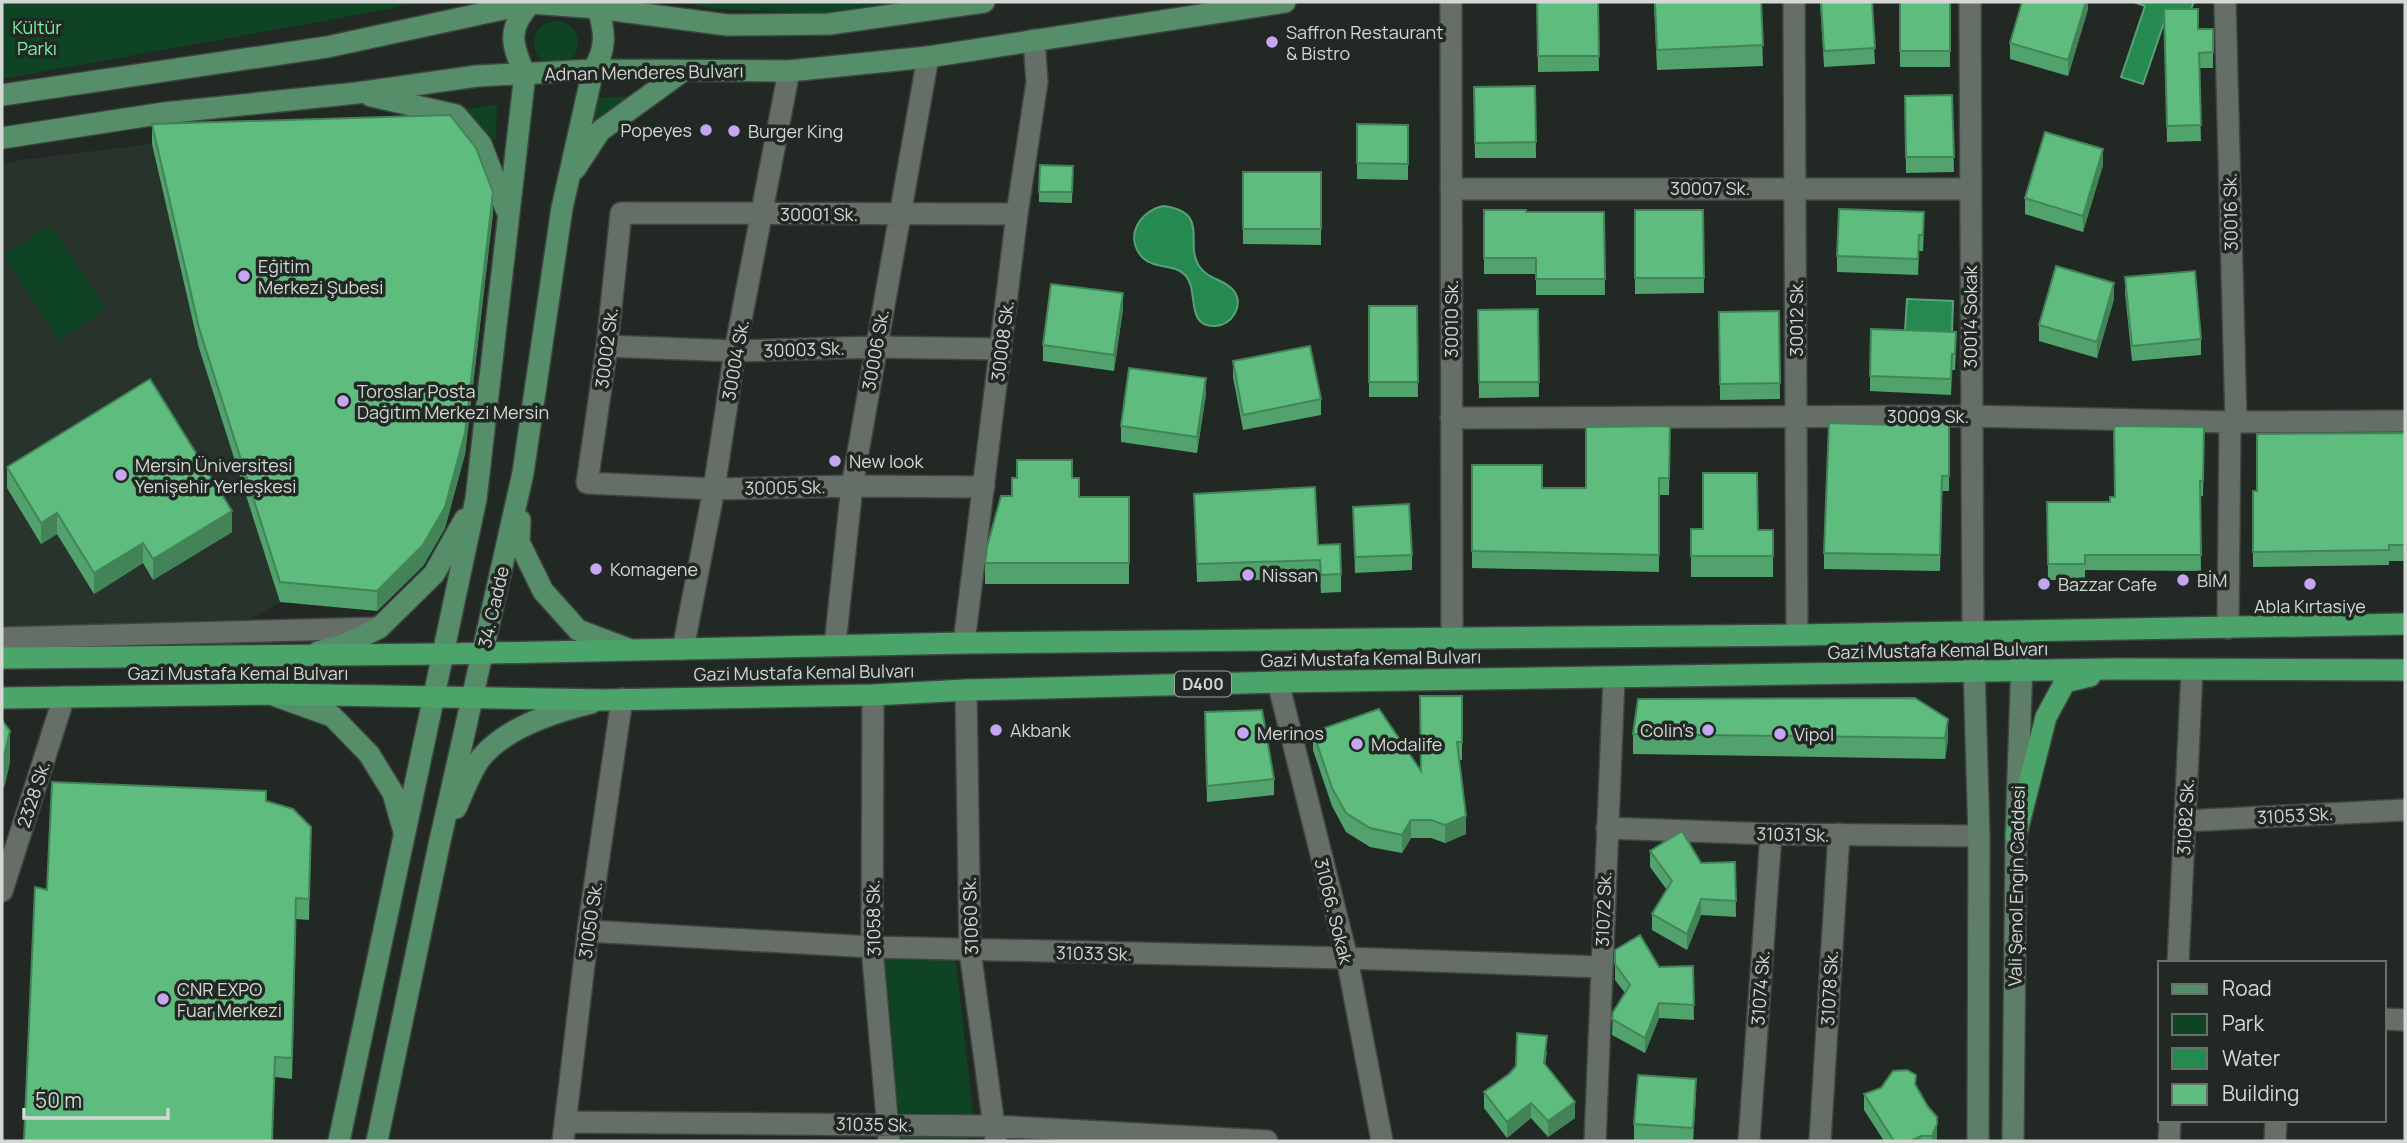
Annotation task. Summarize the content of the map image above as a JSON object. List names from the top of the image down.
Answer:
{
  "streets": {
    "highway": ["Gazi Mustafa Kemal Bulvarı", "D400"],
    "main road": ["Adnan Menderes Bulvarı", "34. Cadde", "Vali Şenol Engin Caddesi"],
    "street": [
      "30007 Sk.",
      "30016 Sk.",
      "30001 Sk.",
      "30014 Sokak",
      "30012 Sk.",
      "30010 Sk.",
      "30008 Sk.",
      "30002 Sk.",
      "30003 Sk.",
      "30006 Sk.",
      "30004 Sk.",
      "30009 Sk.",
      "30005 Sk.",
      "2328 Sk.",
      "31053 Sk.",
      "31082 Sk.",
      "31031 Sk.",
      "31072 Sk.",
      "31066. Sokak",
      "31060 Sk.",
      "31058 Sk.",
      "31050 Sk.",
      "31033 Sk.",
      "31074 Sk.",
      "31078 Sk.",
      "31035 Sk."
    ]
  },
  "crossings": [
    ["Adnan Menderes Bulvarı", "30008 Sk."],
    ["Adnan Menderes Bulvarı", "30006 Sk."],
    ["Adnan Menderes Bulvarı", "30004 Sk."],
    ["Adnan Menderes Bulvarı", "34. Cadde"],
    ["30007 Sk.", "30014 Sokak"],
    ["30007 Sk.", "30012 Sk."],
    ["30007 Sk.", "30010 Sk."],
    ["30016 Sk.", "30009 Sk."],
    ["30016 Sk.", "Gazi Mustafa Kemal Bulvarı"],
    ["30001 Sk.", "30008 Sk."],
    ["30001 Sk.", "30002 Sk."],
    ["30001 Sk.", "30006 Sk."],
    ["30001 Sk.", "30004 Sk."],
    ["30014 Sokak", "30009 Sk."],
    ["30014 Sokak", "Gazi Mustafa Kemal Bulvarı"],
    ["30014 Sokak", "Vali Şenol Engin Caddesi"],
    ["30012 Sk.", "30009 Sk."],
    ["30012 Sk.", "Gazi Mustafa Kemal Bulvarı"],
    ["30010 Sk.", "30009 Sk."],
    ["30010 Sk.", "Gazi Mustafa Kemal Bulvarı"],
    ["30008 Sk.", "30003 Sk."],
    ["30008 Sk.", "30005 Sk."],
    ["30008 Sk.", "Gazi Mustafa Kemal Bulvarı"],
    ["30002 Sk.", "30003 Sk."],
    ["30002 Sk.", "30005 Sk."],
    ["30003 Sk.", "30006 Sk."],
    ["30003 Sk.", "30004 Sk."],
    ["30006 Sk.", "30005 Sk."],
    ["30006 Sk.", "Gazi Mustafa Kemal Bulvarı"],
    ["30004 Sk.", "30005 Sk."],
    ["30004 Sk.", "Gazi Mustafa Kemal Bulvarı"],
    ["34. Cadde", "Gazi Mustafa Kemal Bulvarı"],
    ["Gazi Mustafa Kemal Bulvarı", "2328 Sk."],
    ["Gazi Mustafa Kemal Bulvarı", "31082 Sk."],
    ["Gazi Mustafa Kemal Bulvarı", "Vali Şenol Engin Caddesi"],
    ["Gazi Mustafa Kemal Bulvarı", "31072 Sk."],
    ["Gazi Mustafa Kemal Bulvarı", "31066. Sokak"],
    ["Gazi Mustafa Kemal Bulvarı", "31060 Sk."],
    ["Gazi Mustafa Kemal Bulvarı", "31058 Sk."],
    ["Gazi Mustafa Kemal Bulvarı", "31050 Sk."],
    ["31053 Sk.", "31082 Sk."],
    ["31031 Sk.", "Vali Şenol Engin Caddesi"],
    ["31031 Sk.", "31072 Sk."],
    ["31031 Sk.", "31074 Sk."],
    ["31031 Sk.", "31078 Sk."],
    ["31072 Sk.", "31033 Sk."],
    ["31066. Sokak", "31033 Sk."],
    ["31060 Sk.", "31033 Sk."],
    ["31060 Sk.", "31035 Sk."],
    ["31058 Sk.", "31033 Sk."],
    ["31058 Sk.", "31035 Sk."],
    ["31050 Sk.", "31033 Sk."],
    ["31050 Sk.", "31035 Sk."]
  ],
  "parks": ["Kültür Parkı"],
  "places": [
    "Saffron Restaurant & Bistro",
    "Popeyes",
    "Burger King",
    "Eğitim Merkezi Şubesi",
    "Toroslar Posta Dağıtım Merkezi Mersin",
    "New look",
    "Mersin Üniversitesi Yenişehir Yerleşkesi",
    "Komagene",
    "Nissan",
    "BİM",
    "Bazzar Cafe",
    "Abla Kırtasiye",
    "Akbank",
    "Colin's",
    "Merinos",
    "Vipol",
    "Modalife",
    "CNR EXPO Fuar Merkezi"
  ],
  "legend": [
    "Road",
    "Park",
    "Water",
    "Building"
  ],
  "scale_bar": "50 m"
}
